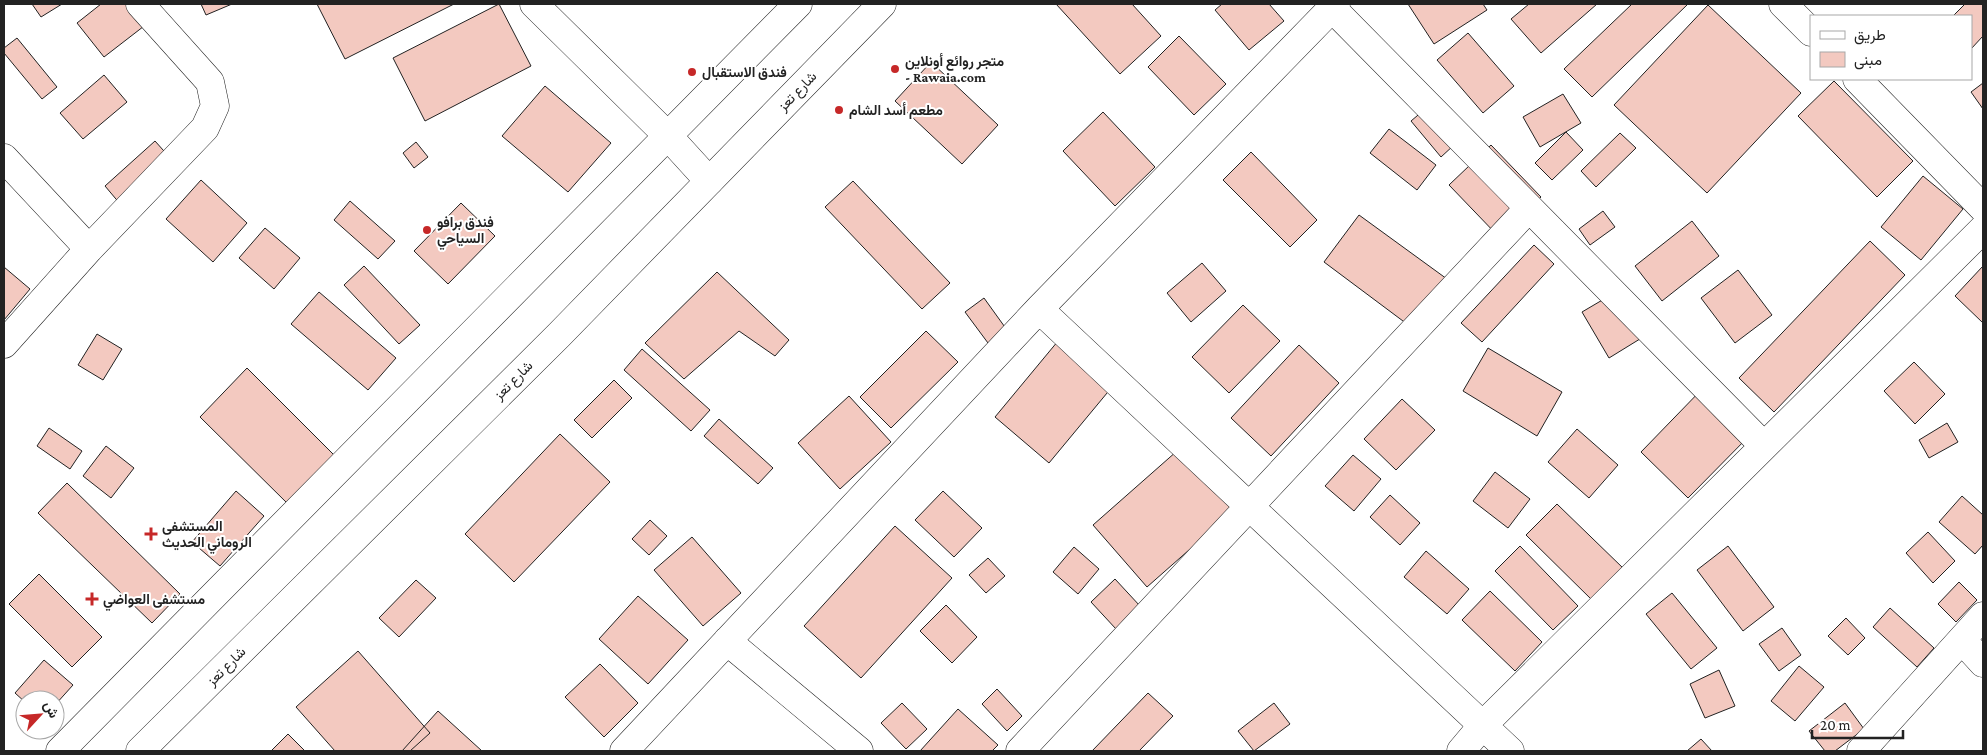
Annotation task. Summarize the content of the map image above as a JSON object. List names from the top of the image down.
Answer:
{
  "streets": {
    "main road": ["شارع تعز"]
  },
  "places": {
    "other": [
      "متجر روائع أونلاين - Rawaia.com",
      "فندق الاستقبال",
      "مطعم أسد الشام",
      "فندق برافو السياحي"
    ],
    "health": ["المستشفى الروماني الحديث", "مستشفى العواضي"]
  },
  "legend": ["طريق", "مبنى"],
  "scale_bar": "20 m",
  "north": "top right"
}
